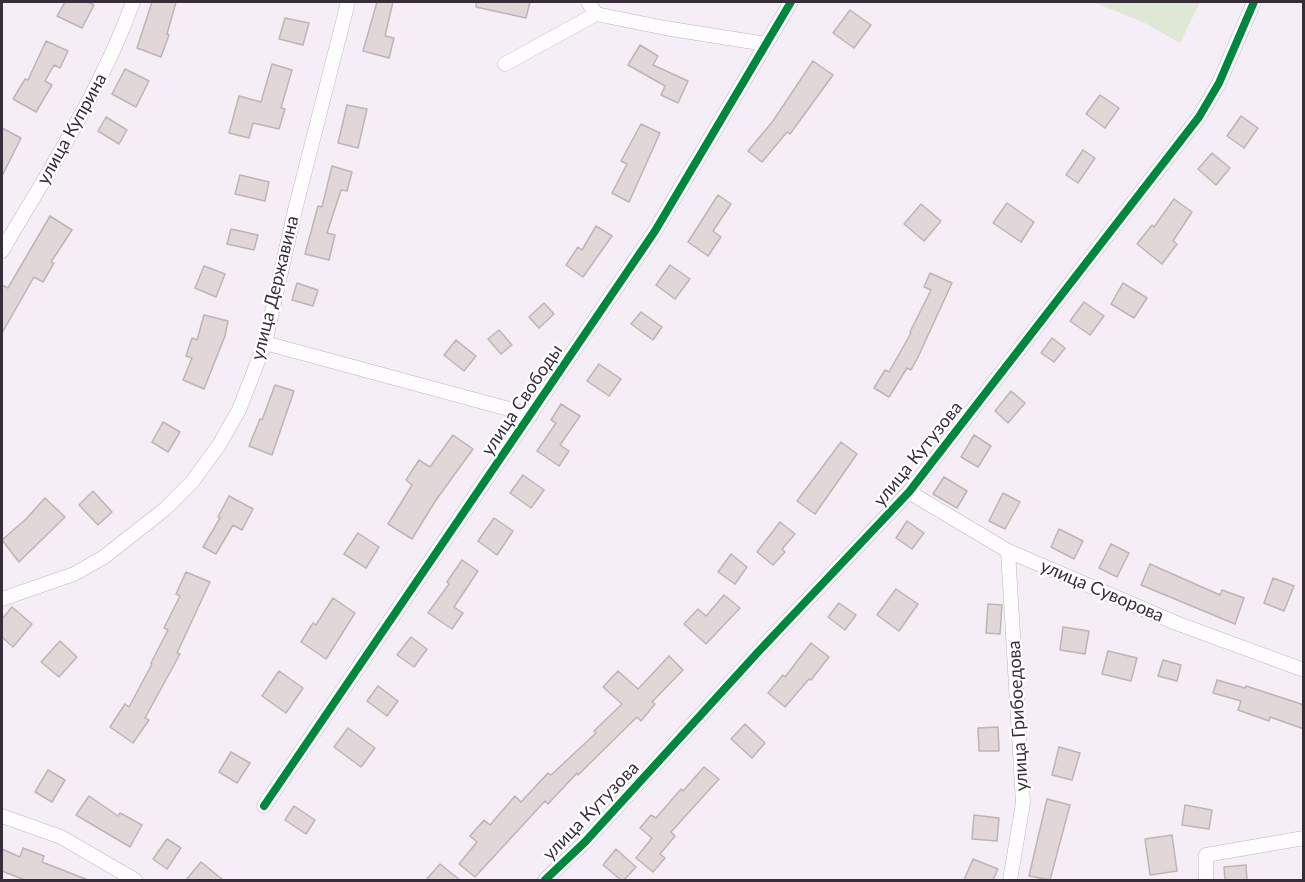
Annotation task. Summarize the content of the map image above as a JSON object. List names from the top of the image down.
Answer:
{
  "streets": {
    "street": [
      "улица Куприна",
      "улица Державина",
      "улица Свободы",
      "улица Кутузова",
      "улица Суворова",
      "улица Грибоедова"
    ]
  },
  "crossings": [
    ["улица Кутузова", "улица Суворова"],
    ["улица Суворова", "улица Грибоедова"]
  ]
}
